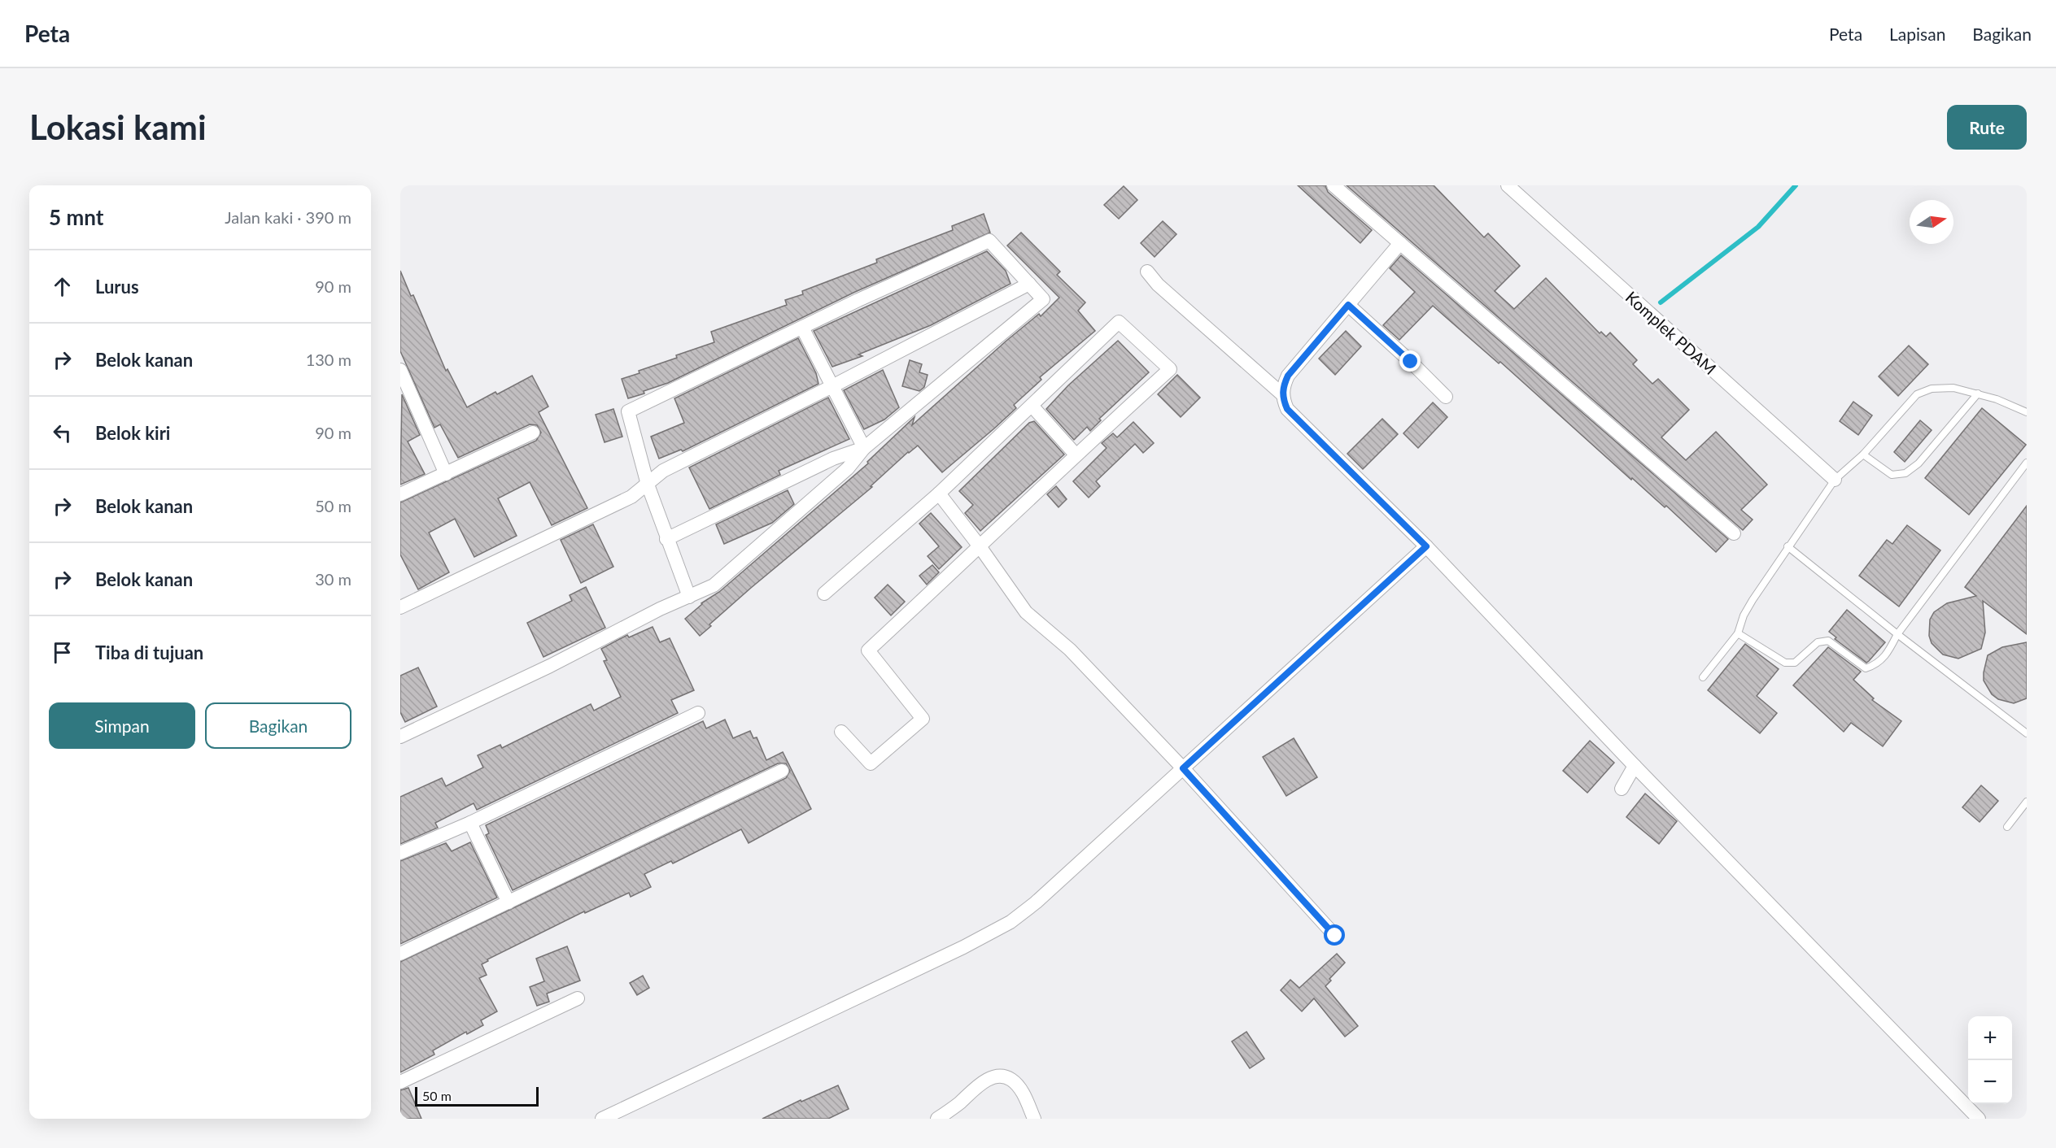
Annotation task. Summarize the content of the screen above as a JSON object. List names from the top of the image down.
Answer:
{
  "streets": {
    "street": ["Komplek PDAM"]
  },
  "scale_bar": "50 m",
  "north": "right",
  "page": {
    "header": "Peta",
    "nav": ["Peta", "Lapisan", "Bagikan"],
    "buttons": [
      "Rute",
      ["Simpan", "Bagikan"]
    ],
    "title": "Lokasi kami",
    "heading": ["5 mnt", "Jalan kaki · 390 m"],
    "list": [
      ["Lurus", "90 m"],
      ["Belok kanan", "130 m"],
      ["Belok kiri", "90 m"],
      ["Belok kanan", "50 m"],
      ["Belok kanan", "30 m"],
      "Tiba di tujuan"
    ],
    "map_buttons": ["+", "−"],
    "scale": "50 m"
  }
}
